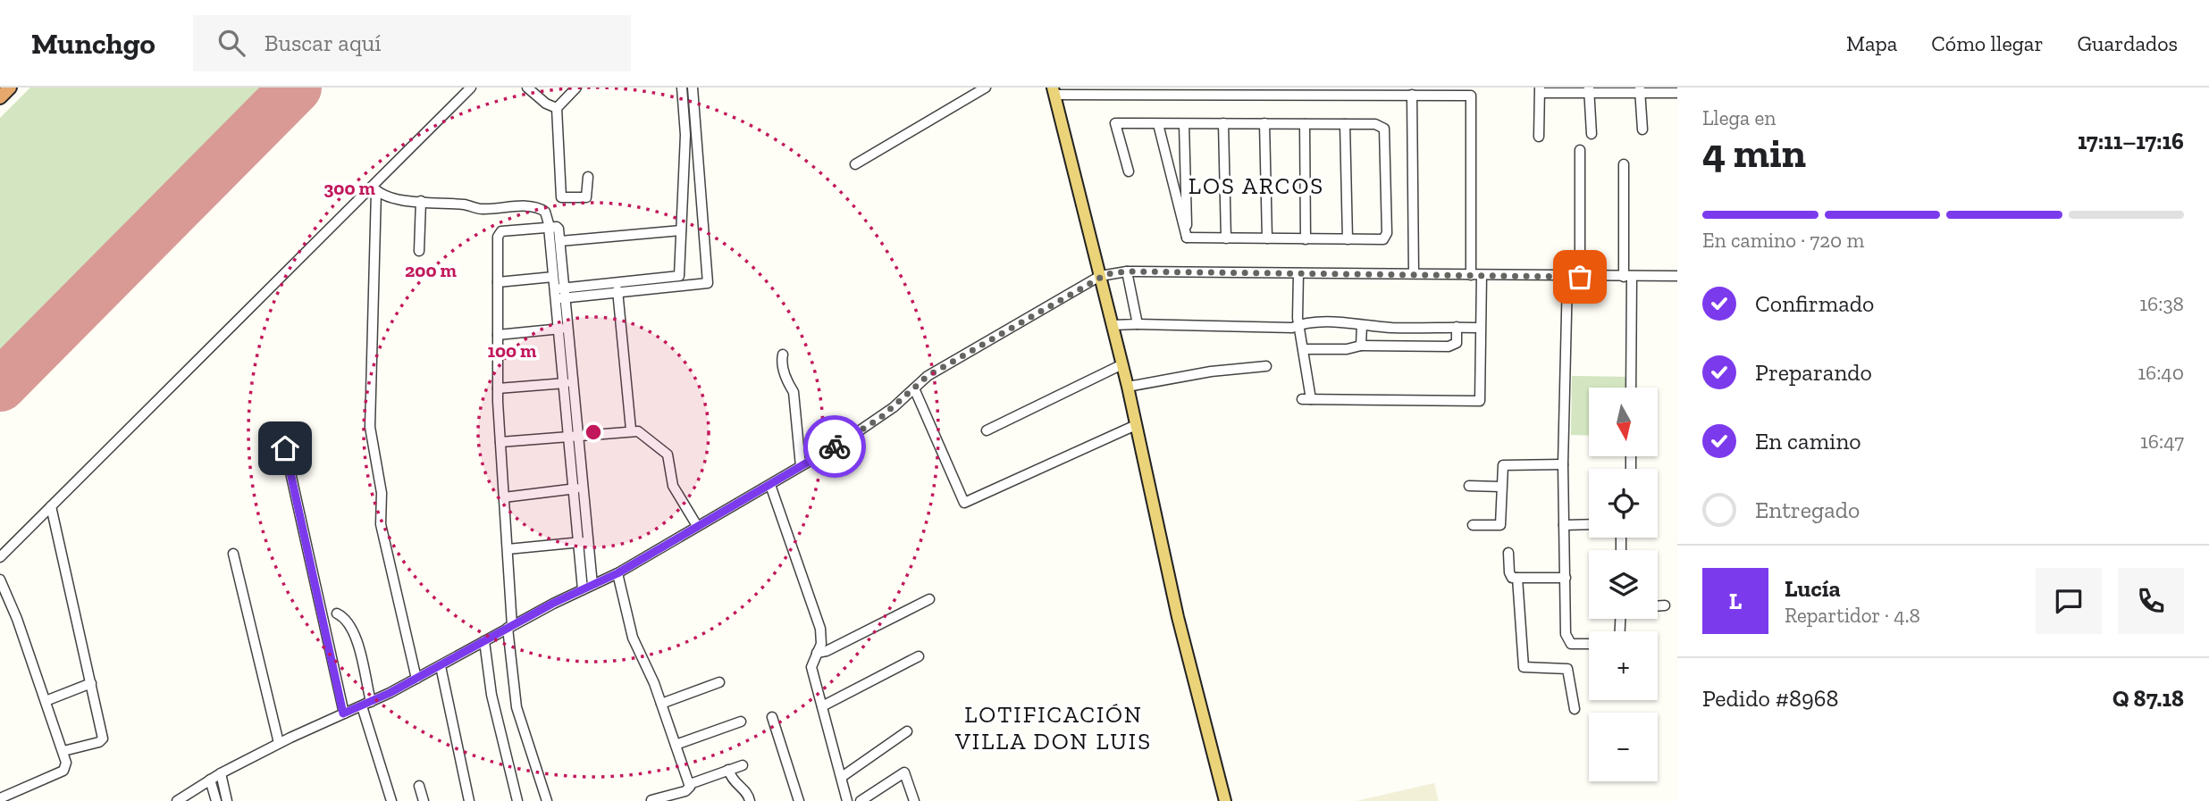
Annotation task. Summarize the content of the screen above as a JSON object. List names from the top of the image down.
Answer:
{
  "districts": ["LOS ARCOS", "LOTIFICACIÓN VILLA DON LUIS"],
  "north": "bottom",
  "page": {
    "header": "Munchgo",
    "search": "Buscar aquí",
    "nav": ["Mapa", "Cómo llegar", "Guardados"],
    "heading": ["4 min", "Llega en", "17:11–17:16"],
    "panel": [
      "Lucía",
      "Repartidor · 4.8",
      "Pedido #8968",
      "Q 87.18"
    ],
    "bar": "En camino · 720 m",
    "list": [
      ["Confirmado", "16:38"],
      ["Preparando", "16:40"],
      ["En camino", "16:47"],
      "Entregado"
    ],
    "map_buttons": ["+", "−"],
    "round": "L"
  },
  "rings": ["300 m", "200 m", "100 m"]
}
